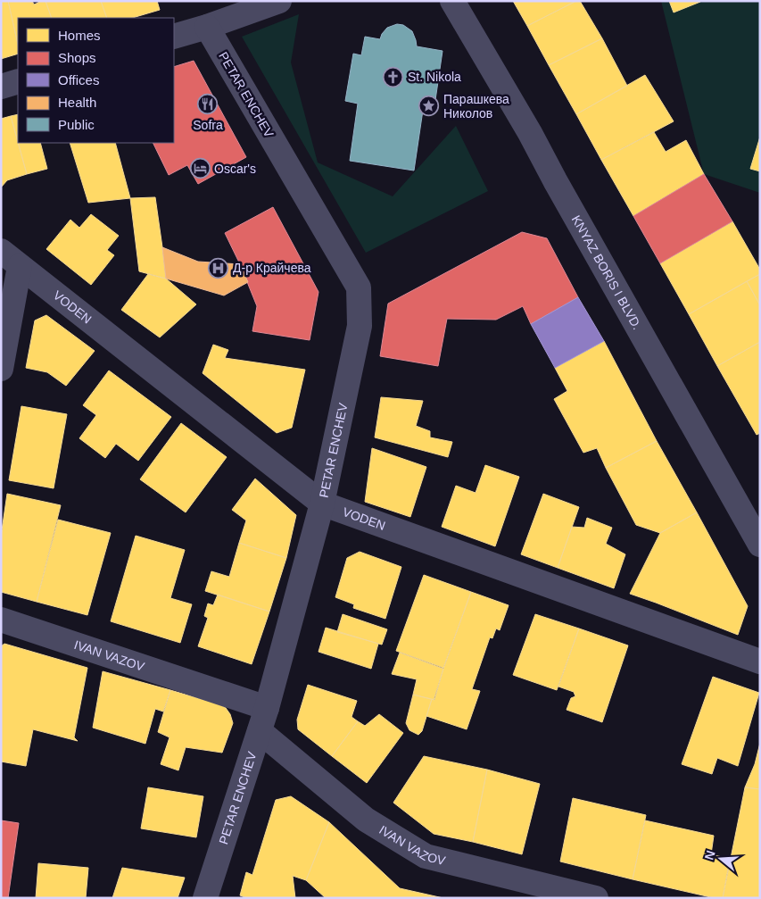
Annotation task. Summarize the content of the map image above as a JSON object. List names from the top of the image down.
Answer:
{
  "streets": {
    "street": [
      "PETAR ENCHEV",
      "KNYAZ BORIS I BLVD.",
      "VODEN",
      "IVAN VAZOV"
    ]
  },
  "crossings": [
    ["PETAR ENCHEV", "VODEN"],
    ["PETAR ENCHEV", "IVAN VAZOV"]
  ],
  "places": {
    "church": ["St. Nikola"],
    "restaurant": ["Sofra"],
    "place": ["Парашкева Николов"],
    "hotel": ["Oscar's"],
    "hospital": ["Д-р Крайчева"]
  },
  "legend": [
    "Homes",
    "Shops",
    "Offices",
    "Health",
    "Public"
  ],
  "north": "left"
}
